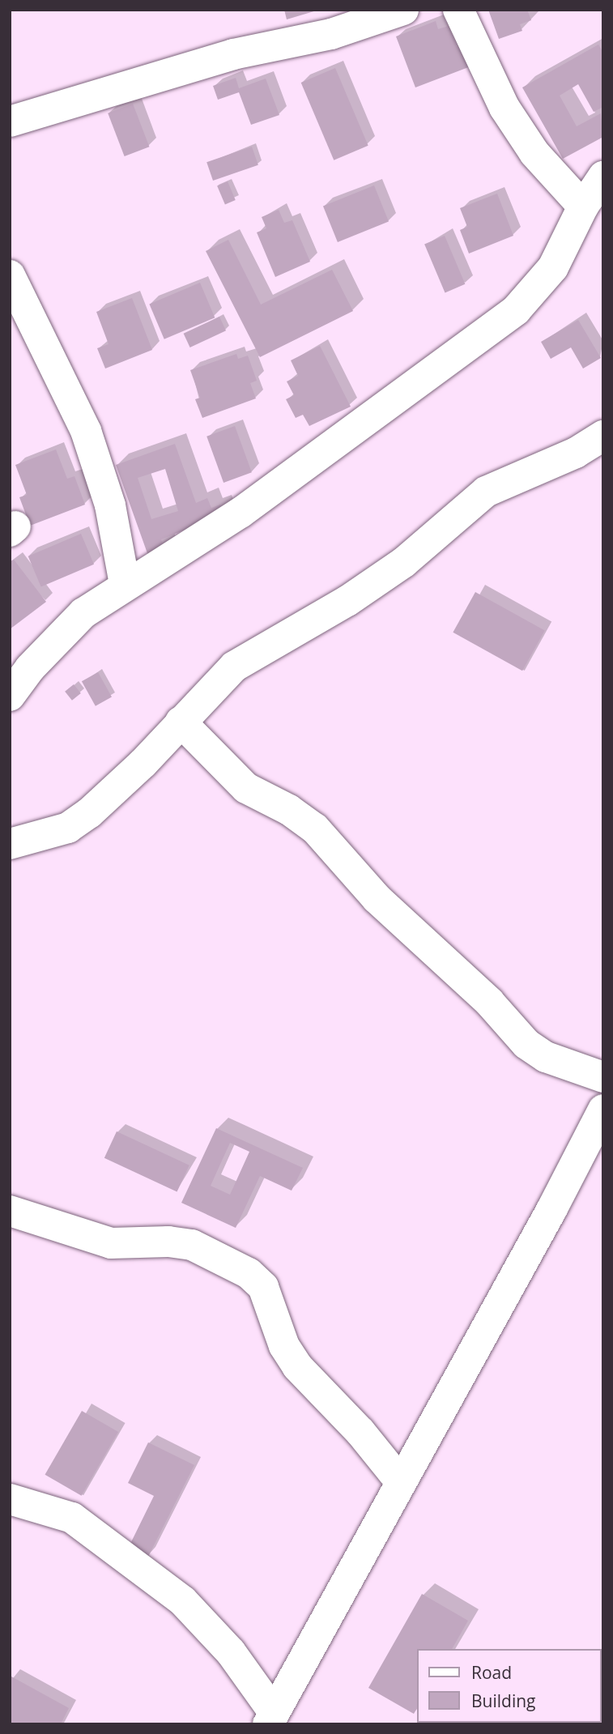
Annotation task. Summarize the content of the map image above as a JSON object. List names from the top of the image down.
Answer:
{
  "legend": ["Road", "Building"]
}
